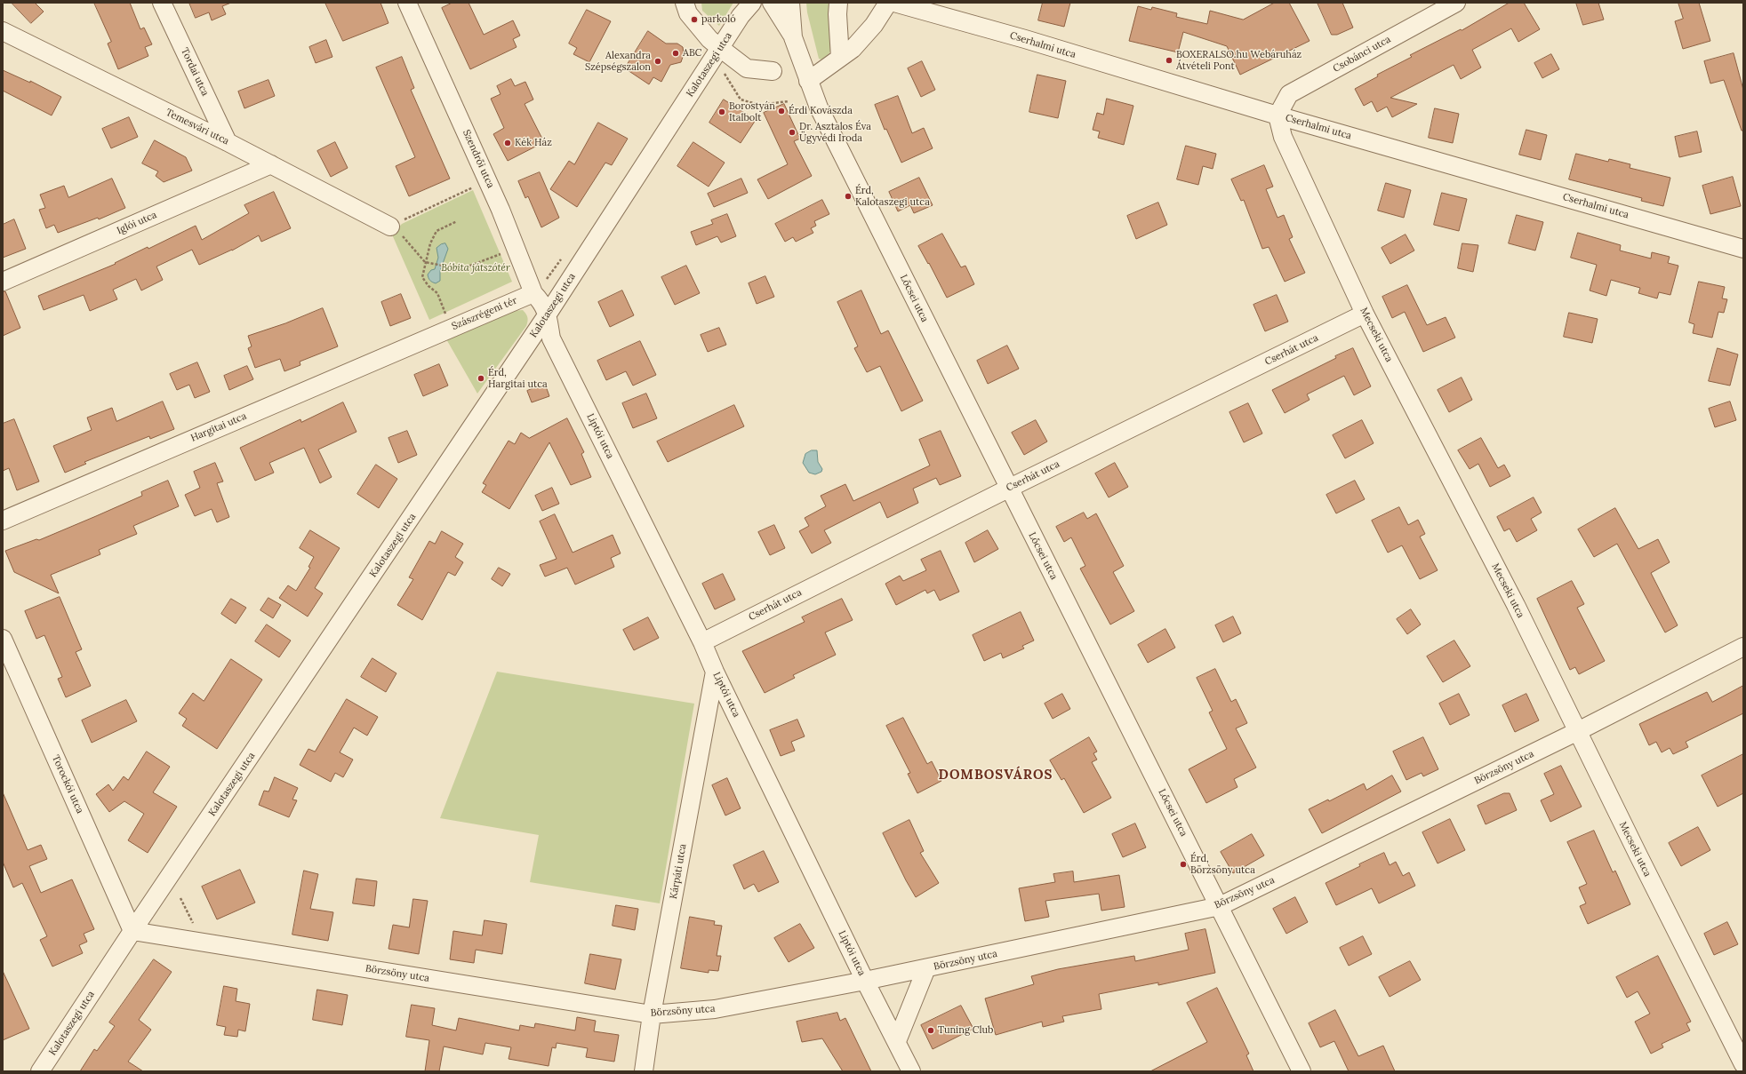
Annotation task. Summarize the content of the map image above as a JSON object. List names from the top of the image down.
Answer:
{
  "streets": {
    "street": [
      "Cserhalmi utca",
      "Csobánci utca",
      "Kalotaszegi utca",
      "Tordai utca",
      "Temesvári utca",
      "Szendrői utca",
      "Iglói utca",
      "Lőcsei utca",
      "Szászrégeni tér",
      "Mecseki utca",
      "Cserhát utca",
      "Hargitai utca",
      "Liptói utca",
      "Börzsöny utca",
      "Torockói utca",
      "Kárpáti utca"
    ]
  },
  "crossings": [
    ["Cserhalmi utca", "Csobánci utca"],
    ["Cserhalmi utca", "Mecseki utca"],
    ["Csobánci utca", "Mecseki utca"],
    ["Kalotaszegi utca", "Szendrői utca"],
    ["Kalotaszegi utca", "Liptói utca"],
    ["Kalotaszegi utca", "Börzsöny utca"],
    ["Kalotaszegi utca", "Torockói utca"],
    ["Tordai utca", "Temesvári utca"],
    ["Temesvári utca", "Iglói utca"],
    ["Szendrői utca", "Szászrégeni tér"],
    ["Szendrői utca", "Liptói utca"],
    ["Lőcsei utca", "Cserhát utca"],
    ["Lőcsei utca", "Börzsöny utca"],
    ["Szászrégeni tér", "Hargitai utca"],
    ["Mecseki utca", "Cserhát utca"],
    ["Mecseki utca", "Börzsöny utca"],
    ["Cserhát utca", "Liptói utca"],
    ["Liptói utca", "Börzsöny utca"],
    ["Liptói utca", "Kárpáti utca"],
    ["Börzsöny utca", "Torockói utca"],
    ["Börzsöny utca", "Kárpáti utca"]
  ],
  "districts": ["DOMBOSVÁROS"],
  "parks": ["Bóbita játszótér"],
  "places": [
    "parkoló",
    "ABC",
    "BOXERALSO.hu Webáruház Átvételi Pont",
    "Alexandra Szépségszalon",
    "Érdi Kovászda",
    "Borostyán Italbolt",
    "Dr. Asztalos Éva Ügyvédi Iroda",
    "Kék Ház",
    "Érd, Kalotaszegi utca",
    "Érd, Hargitai utca",
    "Érd, Börzsöny utca",
    "Tuning Club"
  ]
}
